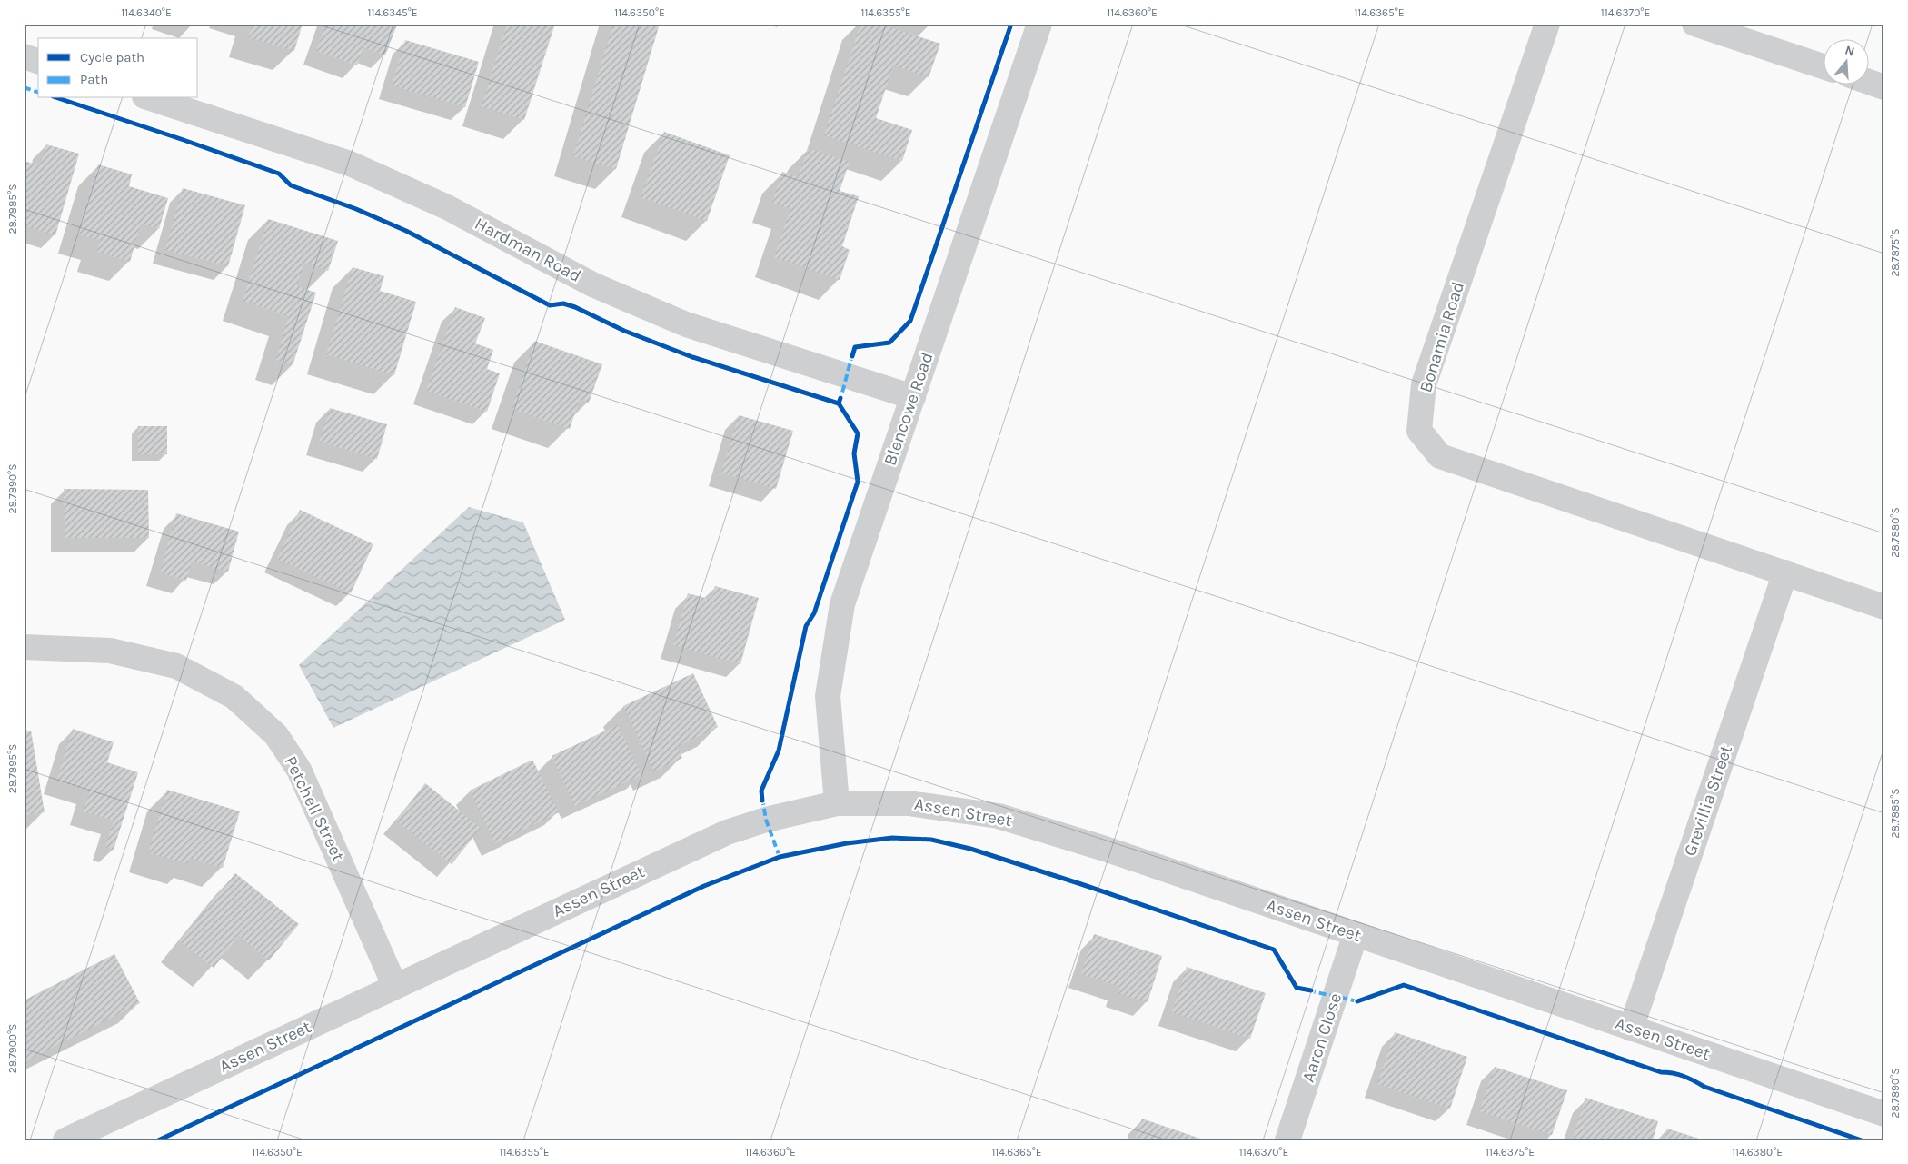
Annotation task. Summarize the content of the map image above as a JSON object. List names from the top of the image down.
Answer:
{
  "streets": {
    "street": [
      "Hardman Road",
      "Bonamia Road",
      "Blencowe Road",
      "Grevillia Street",
      "Petchell Street",
      "Assen Street",
      "Aaron Close"
    ]
  },
  "crossings": [
    ["Hardman Road", "Blencowe Road"],
    ["Bonamia Road", "Grevillia Street"],
    ["Blencowe Road", "Assen Street"],
    ["Grevillia Street", "Assen Street"],
    ["Petchell Street", "Assen Street"],
    ["Assen Street", "Aaron Close"]
  ],
  "legend": ["Cycle path", "Path"],
  "north": "top",
  "coordinates": [
    "114.6340°E",
    "114.6345°E",
    "114.6350°E",
    "114.6355°E",
    "114.6360°E",
    "114.6365°E",
    "114.6370°E",
    "28.7885°S",
    "28.7875°S",
    "28.7890°S",
    "28.7880°S",
    "28.7895°S",
    "28.7900°S",
    "114.6375°E",
    "114.6380°E"
  ]
}
